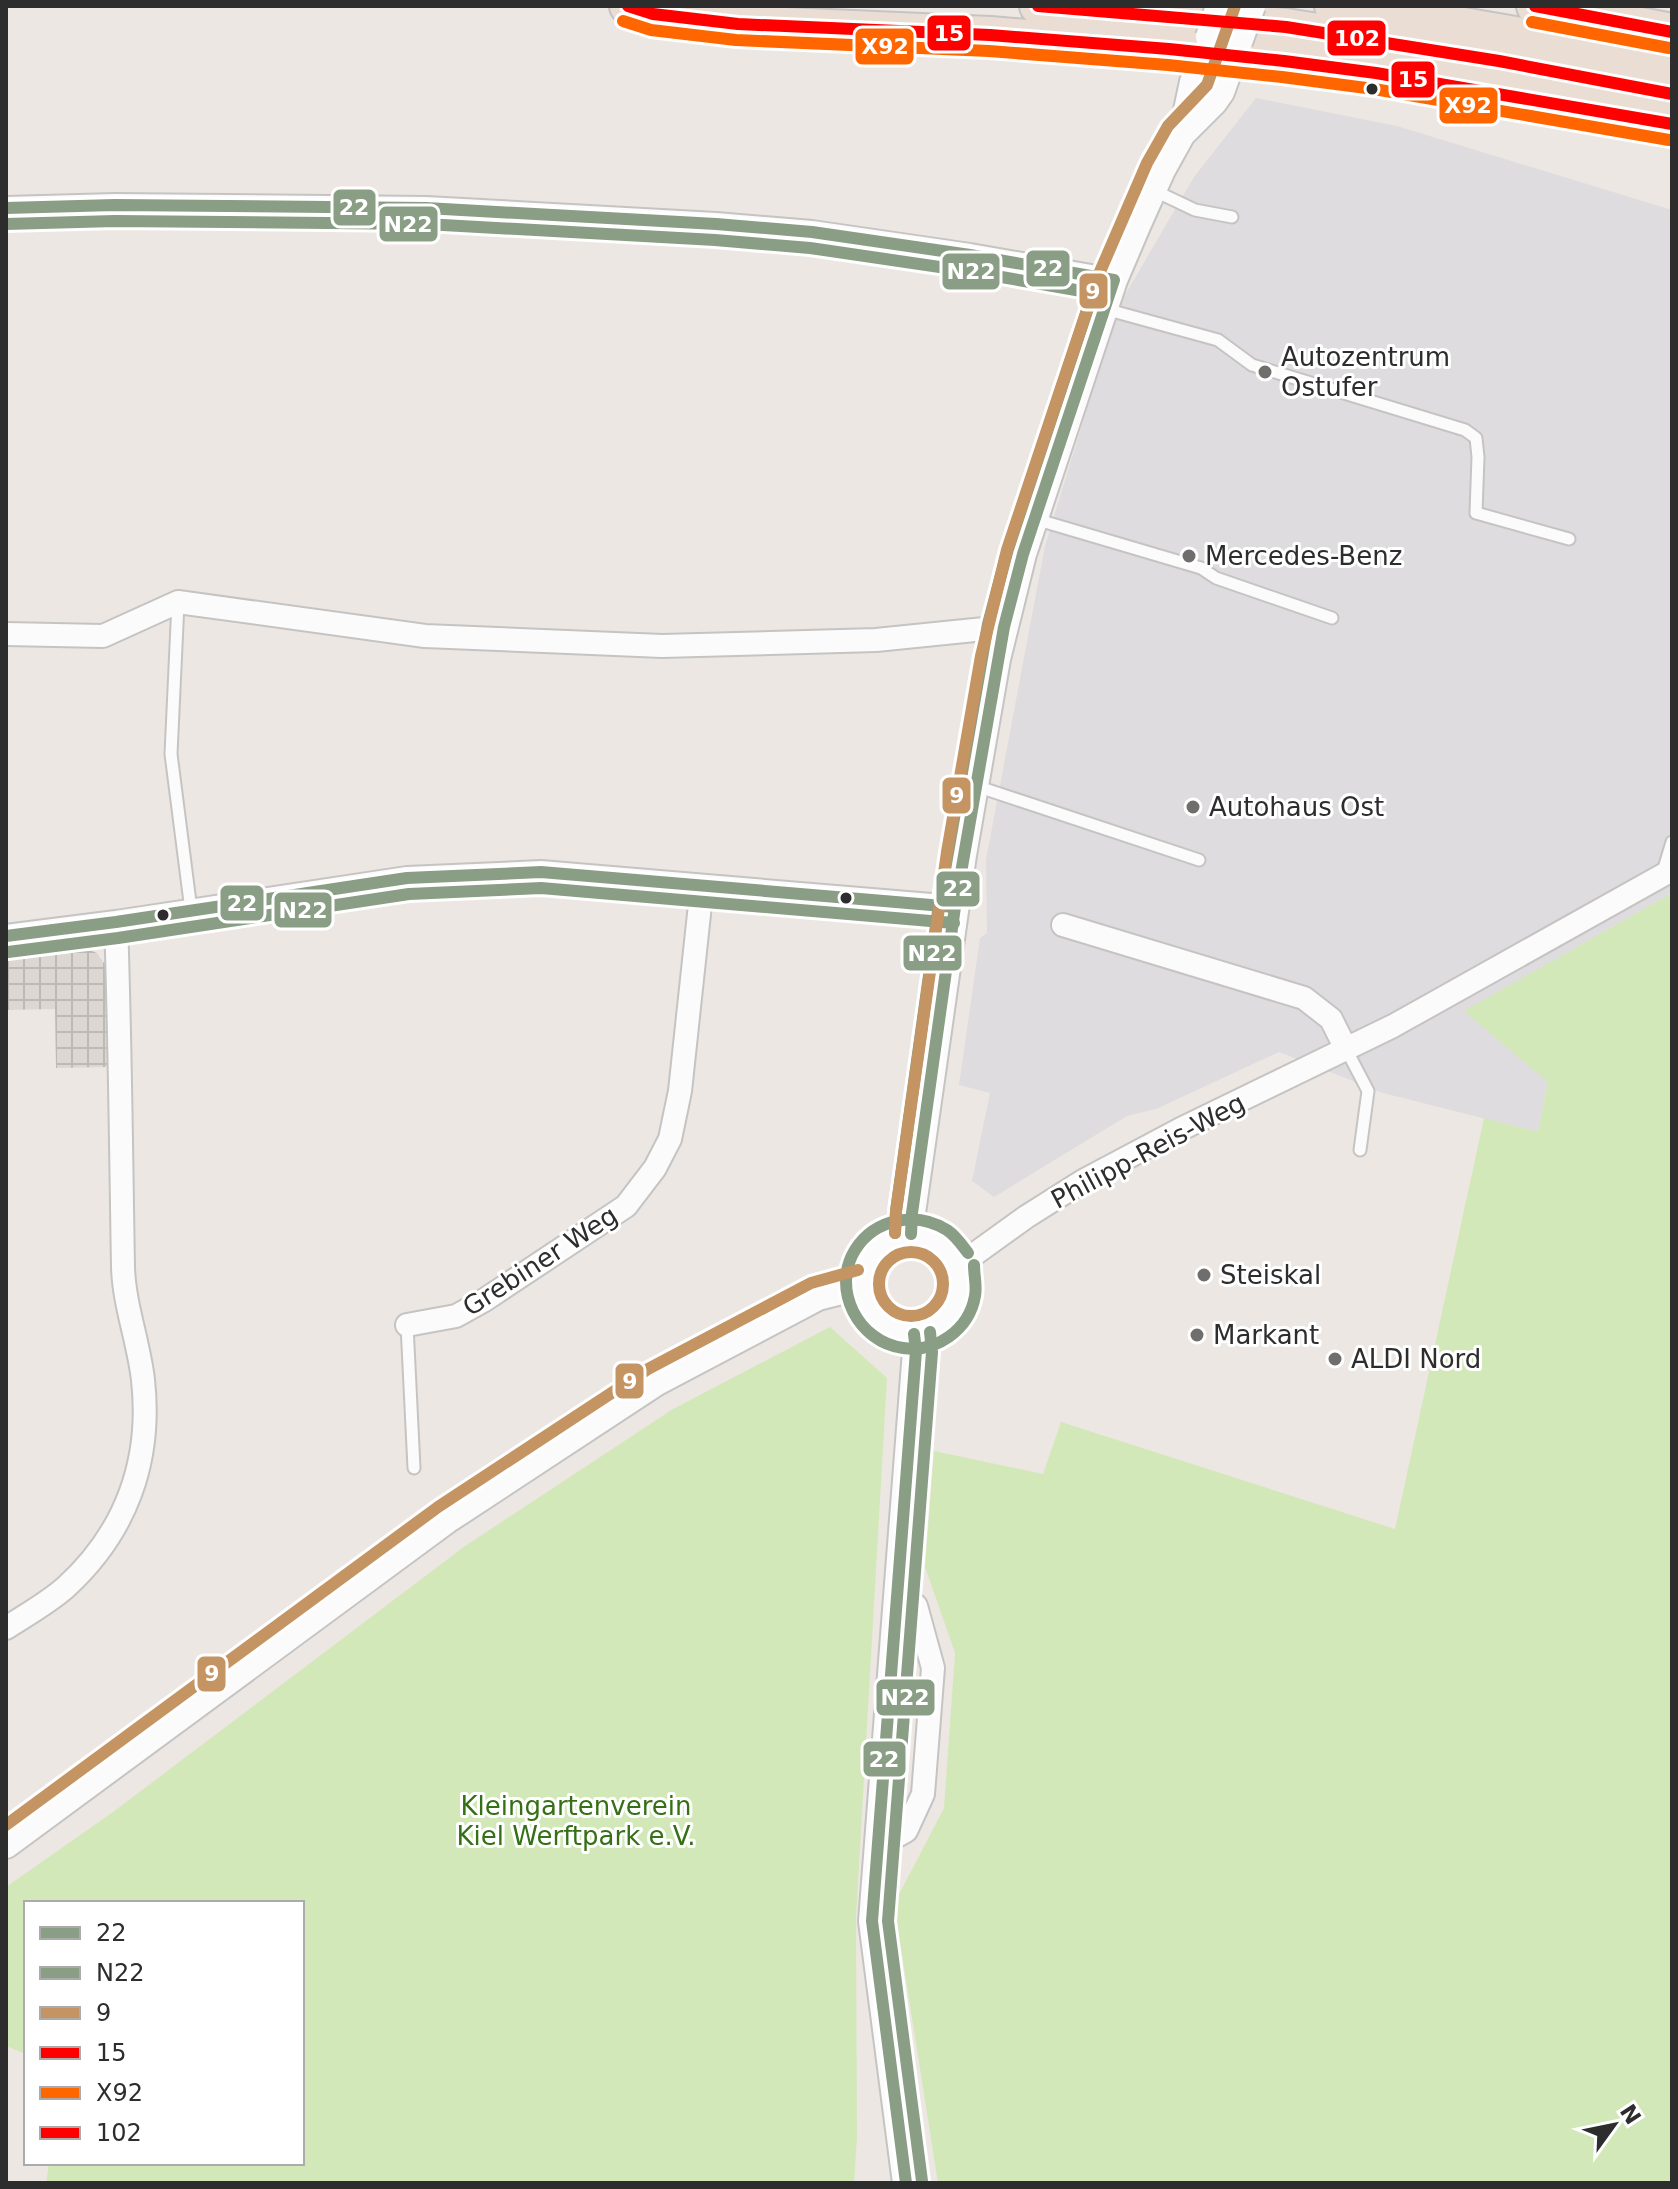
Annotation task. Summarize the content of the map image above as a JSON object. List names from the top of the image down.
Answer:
{
  "streets": {
    "street": ["Philipp-Reis-Weg", "Grebiner Weg"]
  },
  "parks": ["Kleingartenverein Kiel Werftpark e.V."],
  "places": [
    "Autozentrum Ostufer",
    "Mercedes-Benz",
    "Autohaus Ost",
    "Steiskal",
    "Markant",
    "ALDI Nord"
  ],
  "lines": [
    "transit line 9",
    "transit line 15",
    "transit line 102",
    "transit line X92",
    "transit line 22",
    "transit line N22"
  ],
  "legend": [
    "22",
    "N22",
    "9",
    "15",
    "X92",
    "102"
  ],
  "north": "top right"
}
